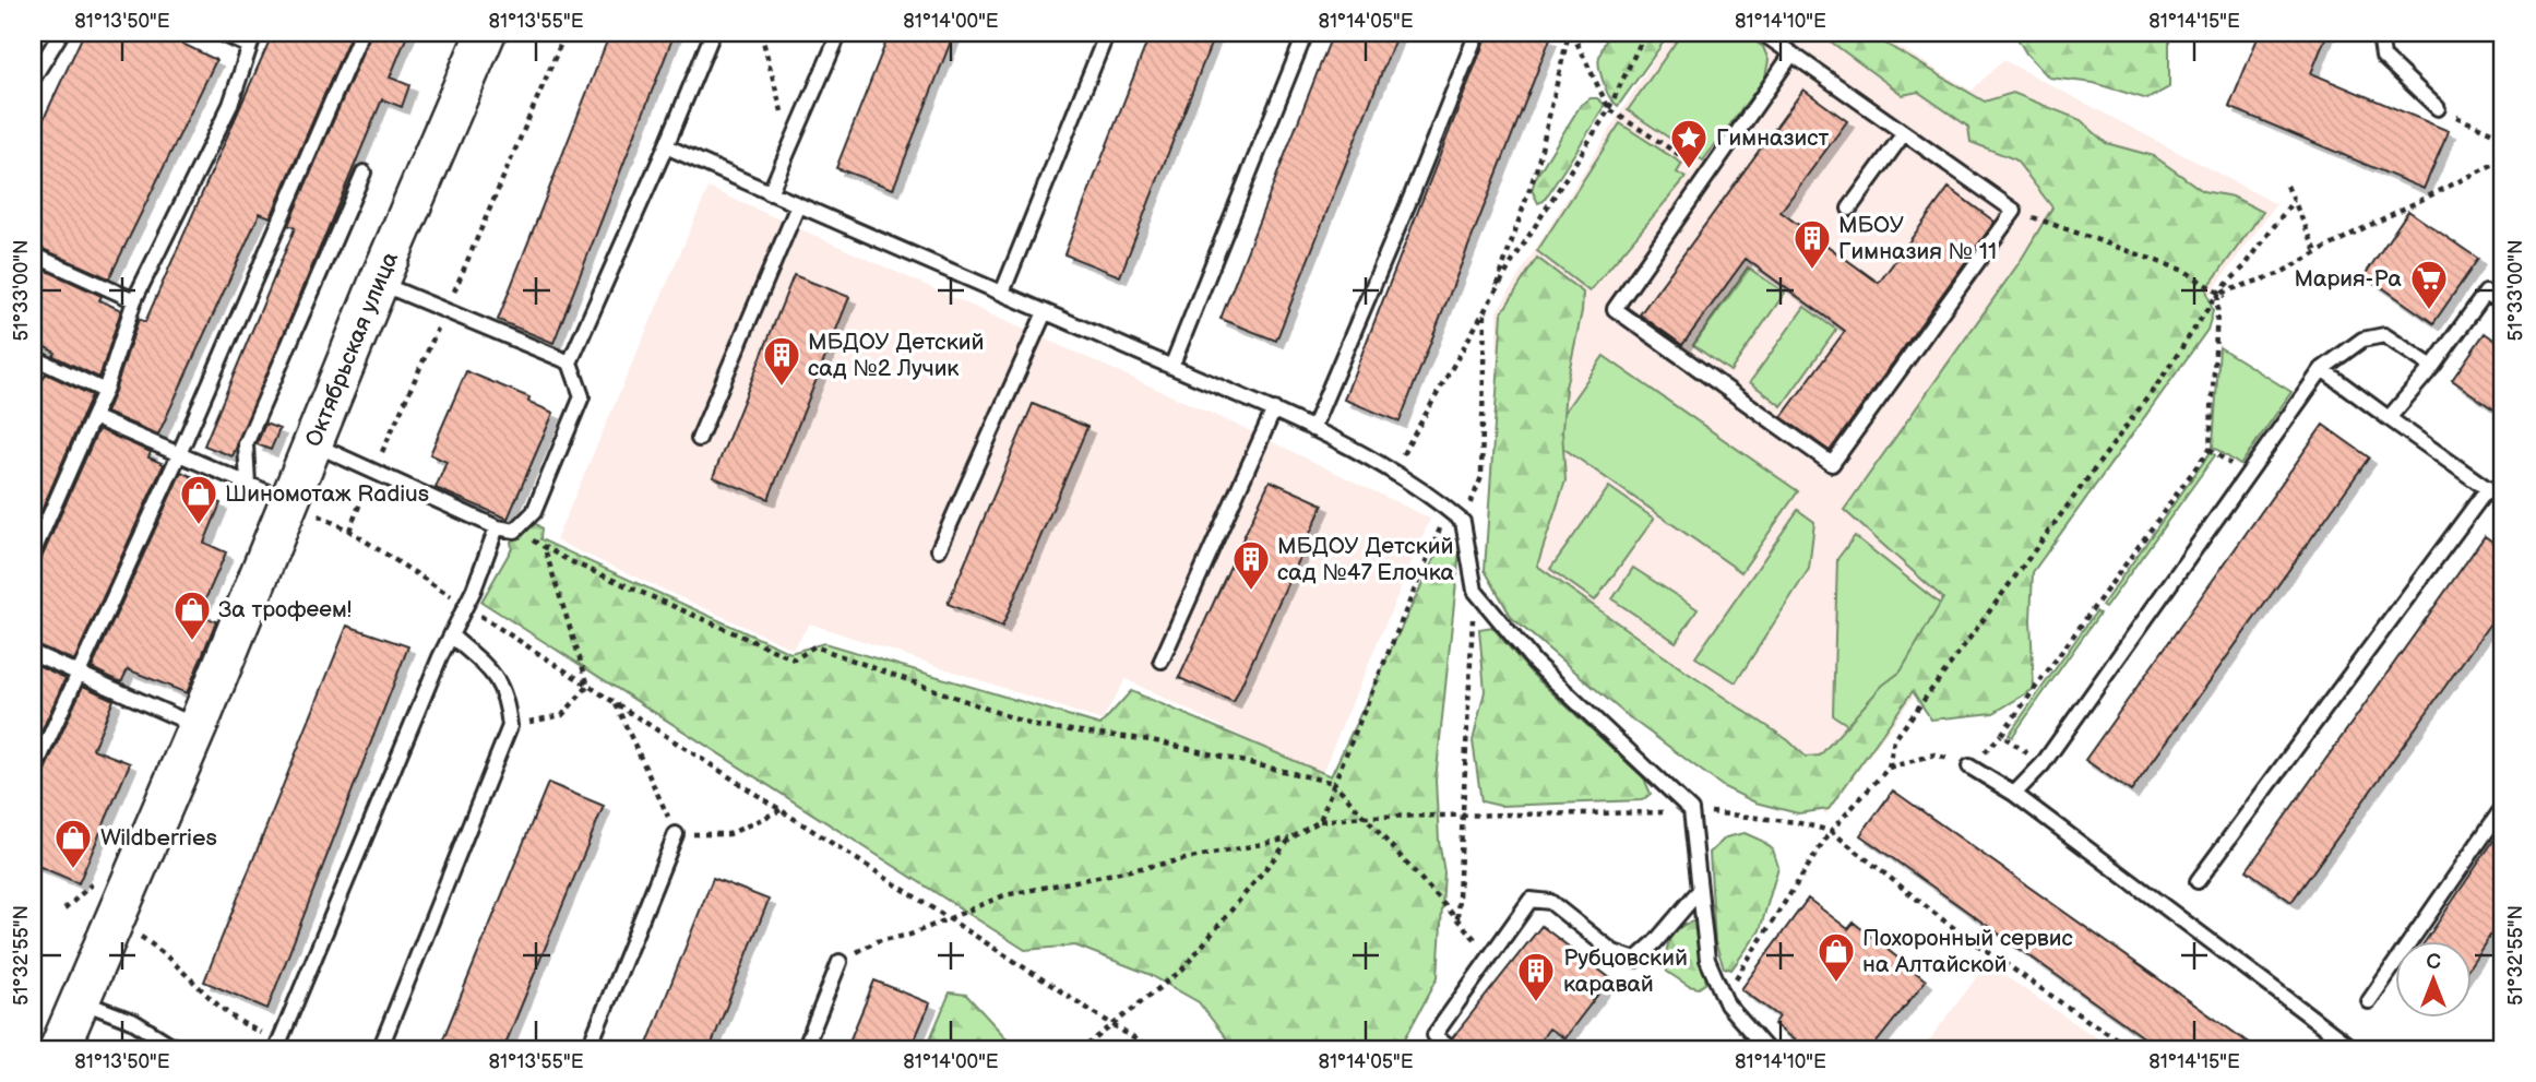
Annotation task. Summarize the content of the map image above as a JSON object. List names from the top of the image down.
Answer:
{
  "streets": {
    "main road": ["Октябрьская улица"]
  },
  "places": {
    "place": ["Гимназист"],
    "building": [
      "МБОУ Гимназия № 11",
      "МБДОУ Детский сад №2 Лучик",
      "МБДОУ Детский сад №47 Елочка",
      "Рубцовский каравай"
    ],
    "supermarket": ["Мария-Ра"],
    "shop": [
      "Шиномотаж Radius",
      "За трофеем!",
      "Wildberries",
      "Похоронный сервис на Алтайской"
    ]
  },
  "north": "top",
  "coordinates": [
    "81°13'50\"E",
    "81°13'55\"E",
    "81°14'00\"E",
    "81°14'05\"E",
    "81°14'10\"E",
    "81°14'15\"E",
    "51°33'00\"N",
    "51°32'55\"N"
  ]
}
